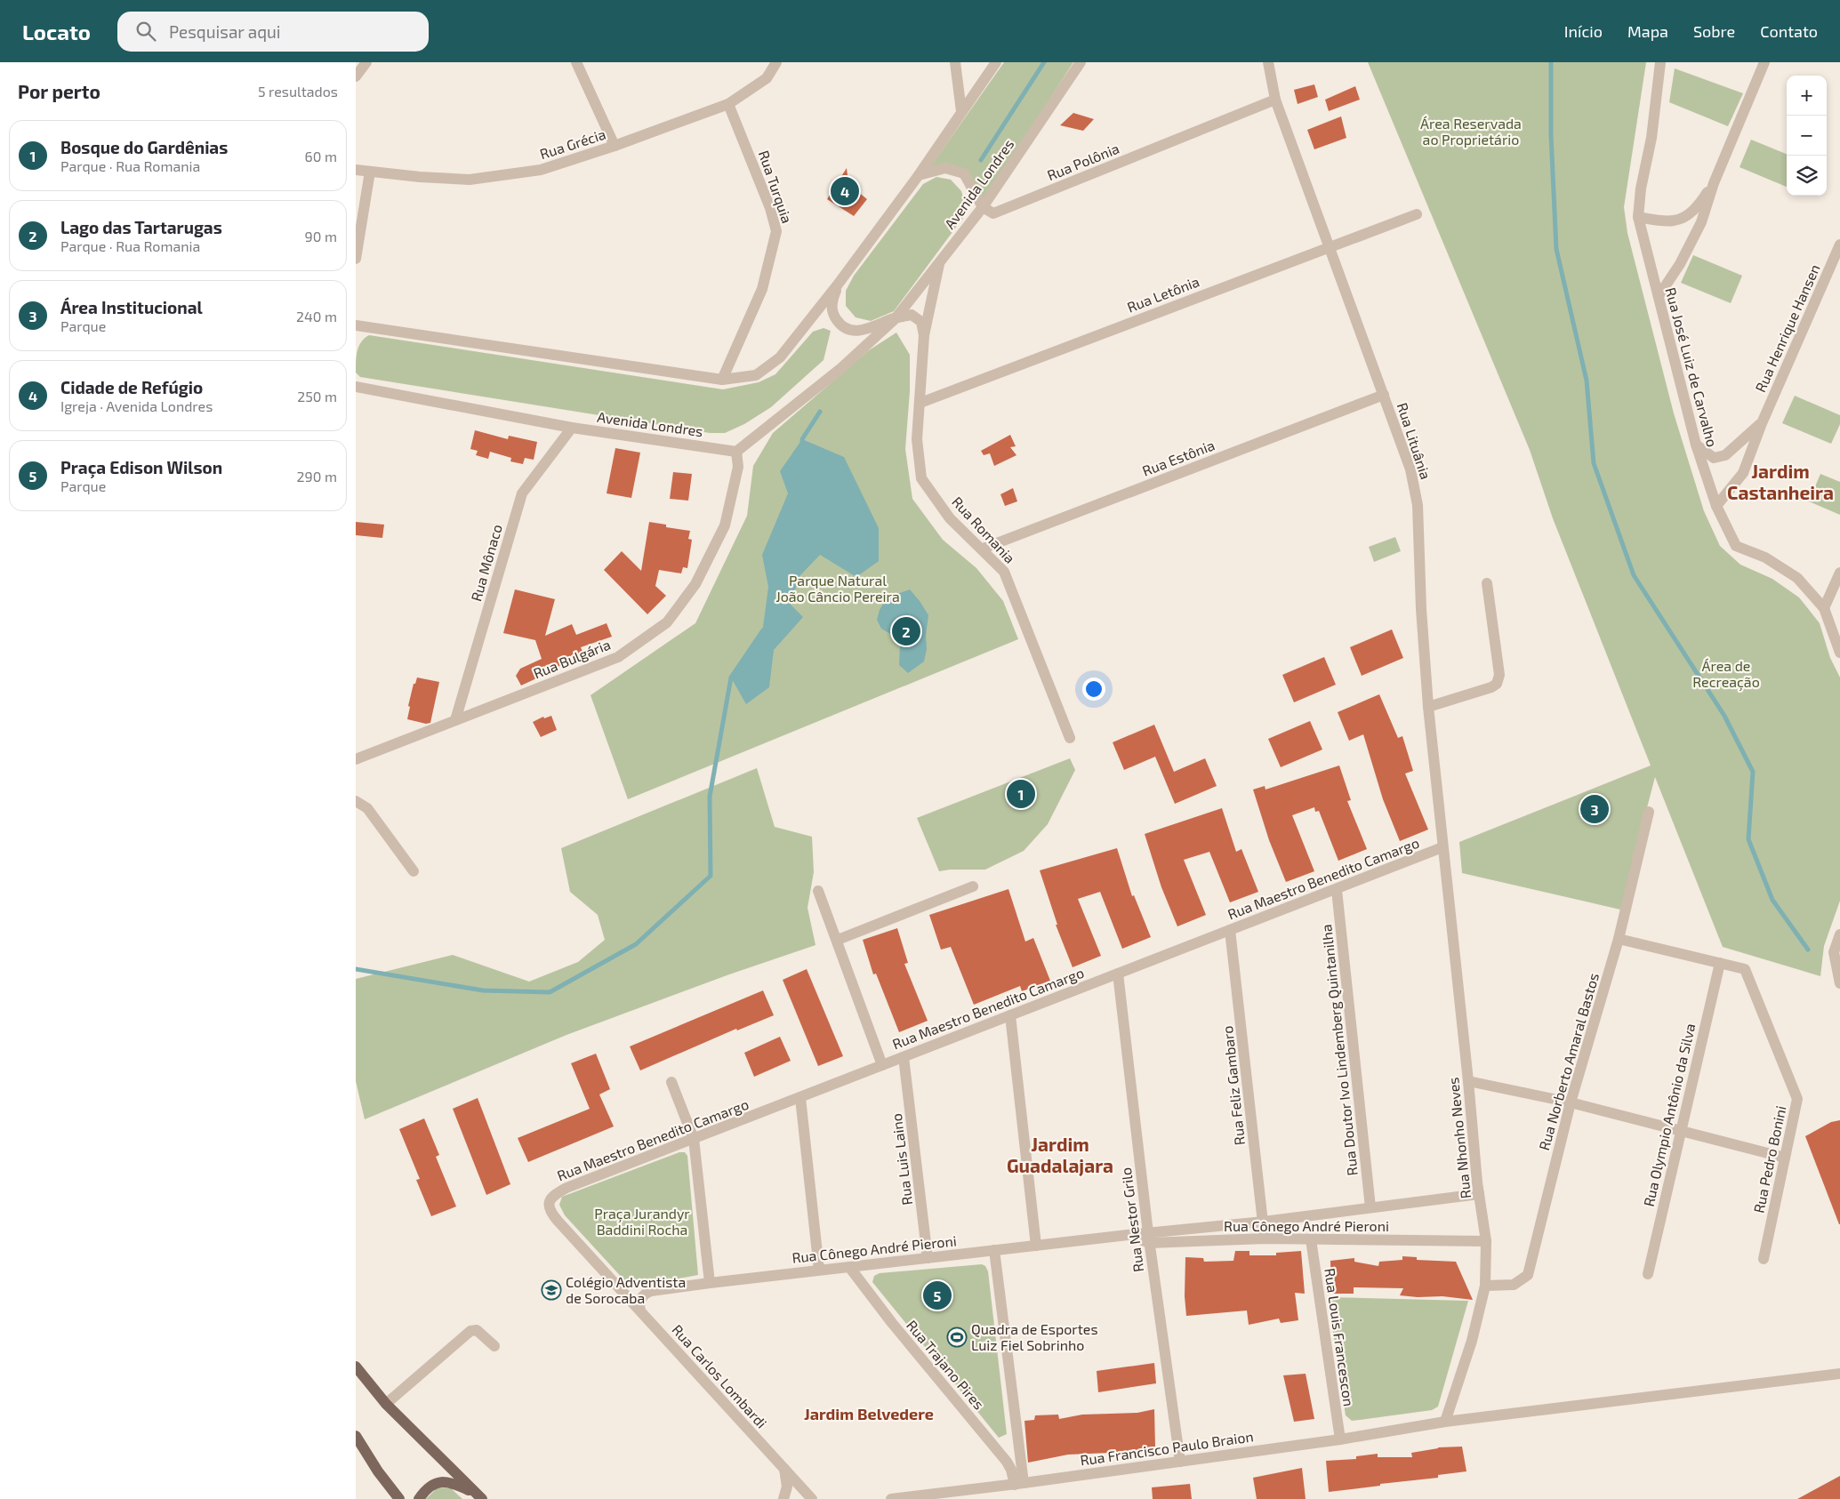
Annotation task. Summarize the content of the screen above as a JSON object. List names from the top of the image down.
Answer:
{
  "streets": {
    "street": [
      "Rua Grécia",
      "Rua Polônia",
      "Avenida Londres",
      "Rua Turquia",
      "Rua Letônia",
      "Rua Henrique Hansen",
      "Rua José Luiz de Carvalho",
      "Rua Lituânia",
      "Rua Estônia",
      "Rua Romania",
      "Rua Mônaco",
      "Rua Bulgária",
      "Rua Maestro Benedito Camargo",
      "Rua Doutor Ivo Lindemberg Quintanilha",
      "Rua Norberto Amaral Bastos",
      "Rua Feliz Gambaro",
      "Rua Olympio Antônio da Silva",
      "Rua Nhonho Neves",
      "Rua Luis Laino",
      "Rua Pedro Bonini",
      "Rua Nestor Grilo",
      "Rua Cônego André Pieroni",
      "Rua Louis Francescon",
      "Rua Trajano Pires",
      "Rua Carlos Lombardi",
      "Rua Francisco Paulo Braion"
    ]
  },
  "crossings": [
    ["Rua Grécia", "Rua Turquia"],
    ["Rua Polônia", "Avenida Londres"],
    ["Rua Polônia", "Rua Lituânia"],
    ["Avenida Londres", "Rua Romania"],
    ["Avenida Londres", "Rua Mônaco"],
    ["Avenida Londres", "Rua Bulgária"],
    ["Rua Letônia", "Rua Lituânia"],
    ["Rua Letônia", "Rua Romania"],
    ["Rua Henrique Hansen", "Rua José Luiz de Carvalho"],
    ["Rua Lituânia", "Rua Estônia"],
    ["Rua Lituânia", "Rua Maestro Benedito Camargo"],
    ["Rua Lituânia", "Rua Nhonho Neves"],
    ["Rua Estônia", "Rua Romania"],
    ["Rua Mônaco", "Rua Bulgária"],
    ["Rua Maestro Benedito Camargo", "Rua Doutor Ivo Lindemberg Quintanilha"],
    ["Rua Maestro Benedito Camargo", "Rua Feliz Gambaro"],
    ["Rua Maestro Benedito Camargo", "Rua Nhonho Neves"],
    ["Rua Maestro Benedito Camargo", "Rua Luis Laino"],
    ["Rua Maestro Benedito Camargo", "Rua Nestor Grilo"],
    ["Rua Maestro Benedito Camargo", "Rua Carlos Lombardi"],
    ["Rua Doutor Ivo Lindemberg Quintanilha", "Rua Cônego André Pieroni"],
    ["Rua Norberto Amaral Bastos", "Rua Nhonho Neves"],
    ["Rua Feliz Gambaro", "Rua Cônego André Pieroni"],
    ["Rua Olympio Antônio da Silva", "Rua Pedro Bonini"],
    ["Rua Nhonho Neves", "Rua Cônego André Pieroni"],
    ["Rua Nhonho Neves", "Rua Francisco Paulo Braion"],
    ["Rua Luis Laino", "Rua Cônego André Pieroni"],
    ["Rua Nestor Grilo", "Rua Cônego André Pieroni"],
    ["Rua Nestor Grilo", "Rua Francisco Paulo Braion"],
    ["Rua Cônego André Pieroni", "Rua Louis Francescon"],
    ["Rua Cônego André Pieroni", "Rua Trajano Pires"],
    ["Rua Cônego André Pieroni", "Rua Carlos Lombardi"],
    ["Rua Louis Francescon", "Rua Francisco Paulo Braion"],
    ["Rua Trajano Pires", "Rua Francisco Paulo Braion"]
  ],
  "districts": ["Jardim Castanheira", "Jardim Guadalajara", "Jardim Belvedere"],
  "parks": [
    "Área Reservada ao Proprietário",
    "Parque Natural João Câncio Pereira",
    "Área de Recreação",
    "Praça Jurandyr Baddini Rocha"
  ],
  "places": {
    "school or university": ["Colégio Adventista de Sorocaba"],
    "sports": ["Quadra de Esportes Luiz Fiel Sobrinho"]
  },
  "page": {
    "header": "Locato",
    "search": "Pesquisar aqui",
    "nav": [
      "Início",
      "Mapa",
      "Sobre",
      "Contato"
    ],
    "heading": ["Por perto", "5 resultados"],
    "map_buttons": ["+", "−"],
    "list": [
      {
        "mark": "1",
        "name": "Bosque do Gardênias",
        "note": "Parque · Rua Romania",
        "value": "60 m"
      },
      {
        "mark": "2",
        "name": "Lago das Tartarugas",
        "note": "Parque · Rua Romania",
        "value": "90 m"
      },
      {
        "mark": "3",
        "name": "Área Institucional",
        "note": "Parque",
        "value": "240 m"
      },
      {
        "mark": "4",
        "name": "Cidade de Refúgio",
        "note": "Igreja · Avenida Londres",
        "value": "250 m"
      },
      {
        "mark": "5",
        "name": "Praça Edison Wilson",
        "note": "Parque",
        "value": "290 m"
      }
    ],
    "pins": [
      "4",
      "2",
      "1",
      "3",
      "5"
    ]
  }
}
